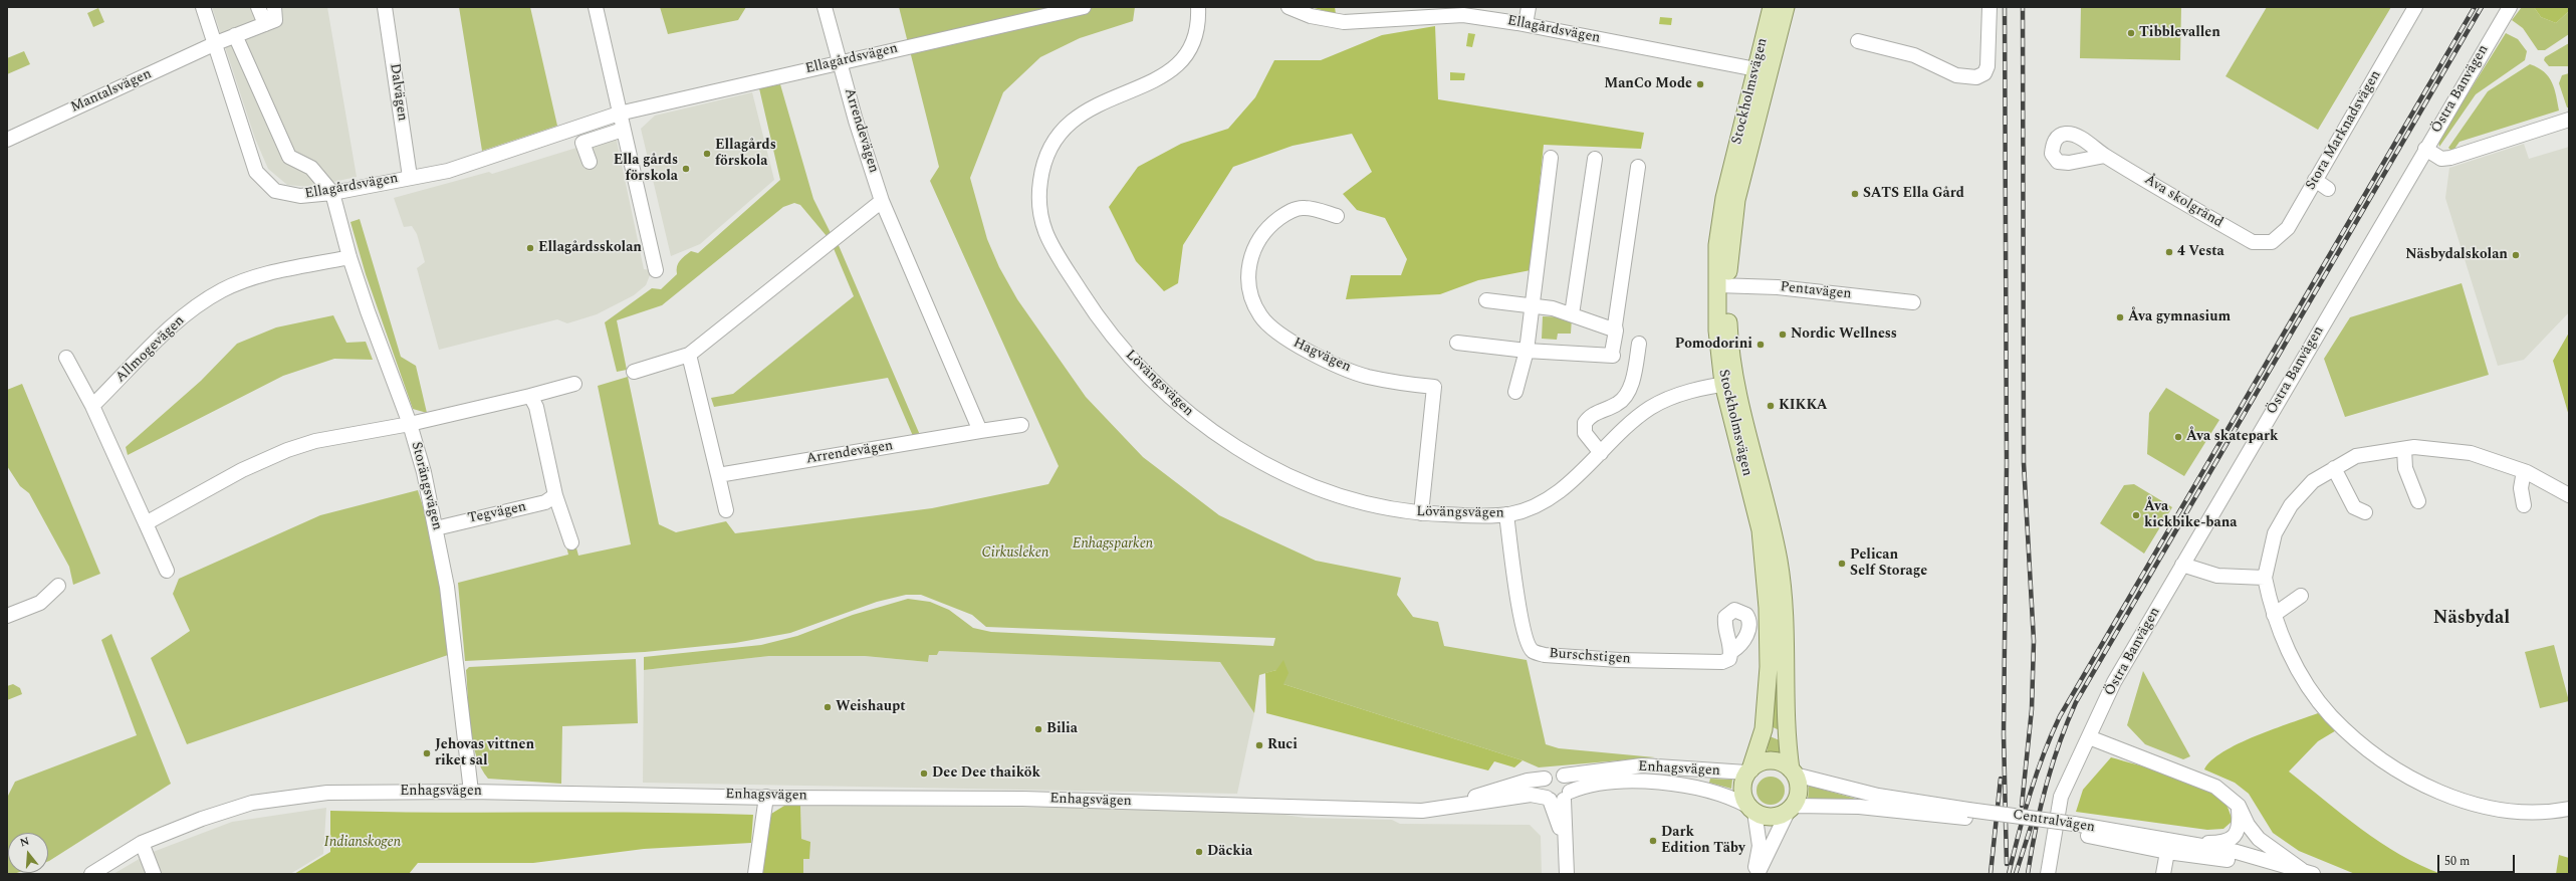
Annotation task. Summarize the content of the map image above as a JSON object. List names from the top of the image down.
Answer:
{
  "streets": {
    "main road": ["Stockholmsvägen"],
    "street": [
      "Ellagårdsvägen",
      "Östra Banvägen",
      "Mantalsvägen",
      "Dalvägen",
      "Arrendevägen",
      "Stora Marknadsvägen",
      "Åva skolgränd",
      "Pentavägen",
      "Allmogevägen",
      "Hagvägen",
      "Lövängsvägen",
      "Storängsvägen",
      "Tegvägen",
      "Burschstigen",
      "Enhagsvägen",
      "Centralvägen"
    ]
  },
  "crossings": [
    ["Ellagårdsvägen", "Mantalsvägen"],
    ["Ellagårdsvägen", "Stockholmsvägen"],
    ["Ellagårdsvägen", "Dalvägen"],
    ["Ellagårdsvägen", "Arrendevägen"],
    ["Ellagårdsvägen", "Storängsvägen"],
    ["Stockholmsvägen", "Pentavägen"],
    ["Stockholmsvägen", "Lövängsvägen"],
    ["Stockholmsvägen", "Enhagsvägen"],
    ["Stockholmsvägen", "Centralvägen"],
    ["Stora Marknadsvägen", "Åva skolgränd"],
    ["Allmogevägen", "Storängsvägen"],
    ["Hagvägen", "Lövängsvägen"],
    ["Lövängsvägen", "Burschstigen"],
    ["Storängsvägen", "Tegvägen"],
    ["Storängsvägen", "Enhagsvägen"],
    ["Enhagsvägen", "Centralvägen"]
  ],
  "districts": ["Näsbydal"],
  "parks": ["Enhagsparken", "Cirkusleken", "Indianskogen"],
  "places": [
    "Tibblevallen",
    "ManCo Mode",
    "Ellagårds förskola",
    "Ella gårds förskola",
    "SATS Ella Gård",
    "Ellagårdsskolan",
    "4 Vesta",
    "Näsbydalskolan",
    "Åva gymnasium",
    "Nordic Wellness",
    "Pomodorini",
    "KIKKA",
    "Åva skatepark",
    "Åva kickbike-bana",
    "Pelican Self Storage",
    "Weishaupt",
    "Bilia",
    "Ruci",
    "Jehovas vittnen riket sal",
    "Dee Dee thaikök",
    "Dark Edition Täby",
    "Däckia"
  ],
  "scale_bar": "50 m",
  "north": "top"
}
